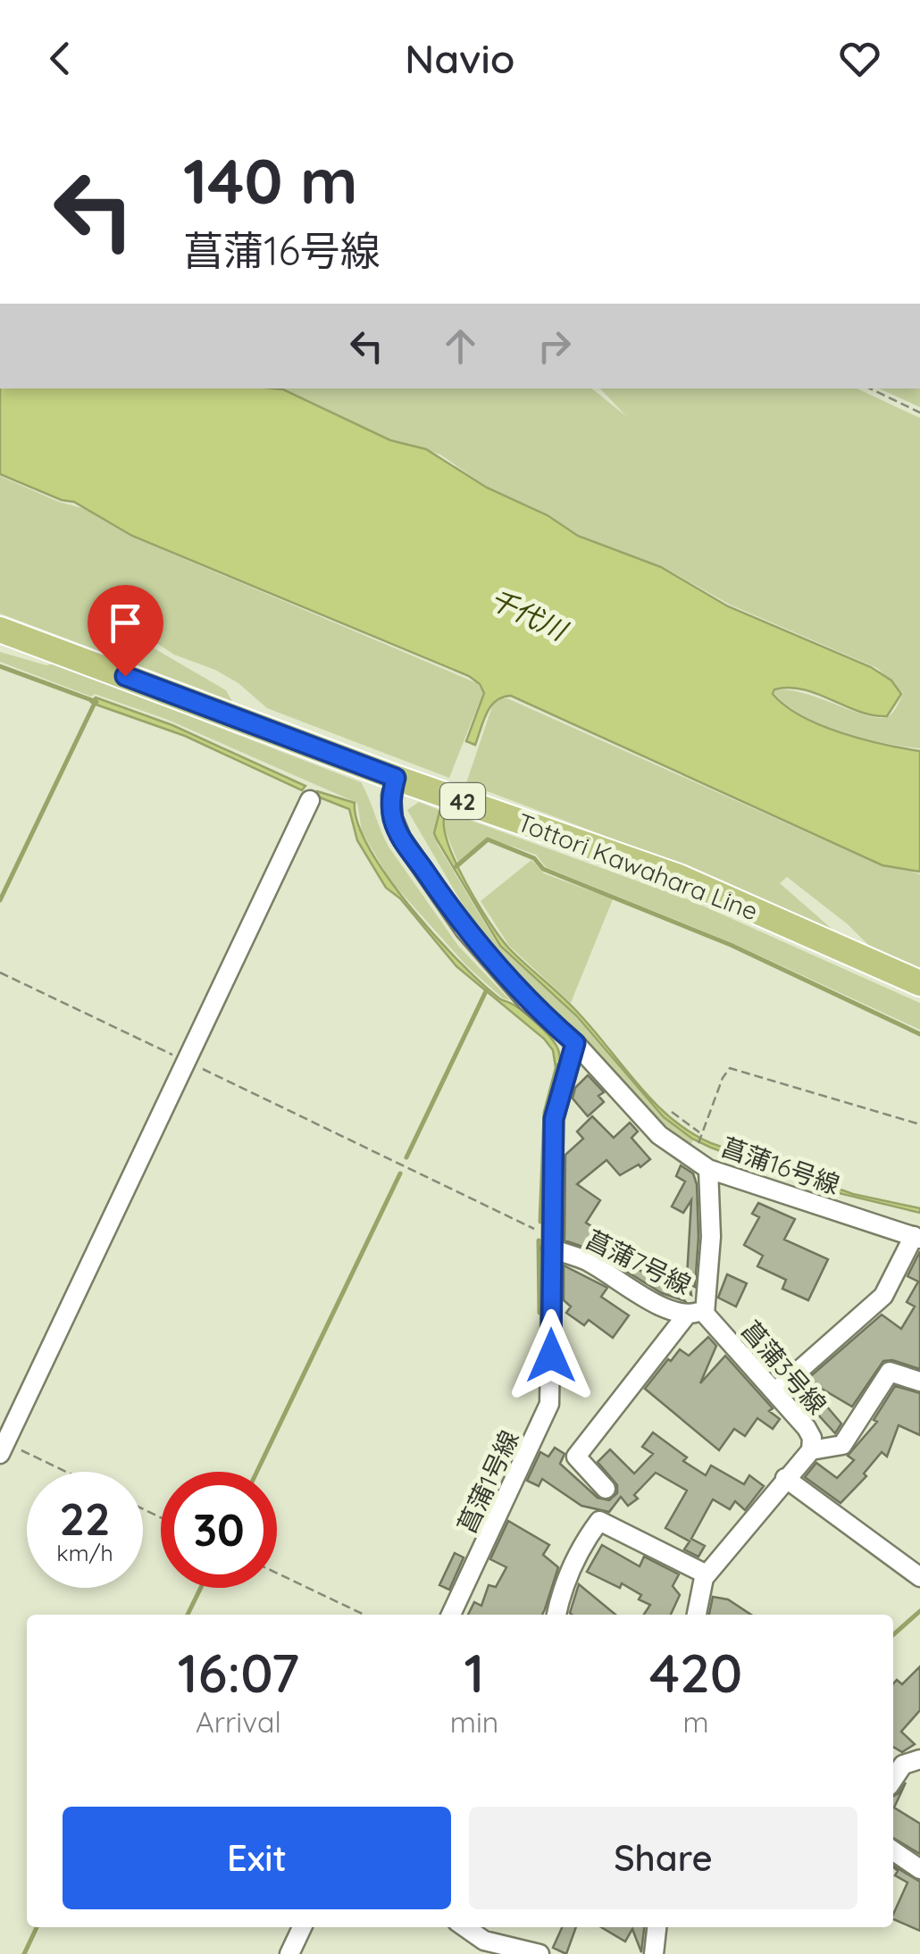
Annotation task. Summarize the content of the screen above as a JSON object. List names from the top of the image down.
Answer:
{
  "streets": {
    "main road": ["42", "Tottori Kawahara Line"],
    "street": [
      "菖蒲16号線",
      "菖蒲7号線",
      "菖蒲3号線",
      "菖蒲1号線"
    ]
  },
  "crossings": [
    ["Tottori Kawahara Line", "菖蒲16号線"],
    ["菖蒲16号線", "菖蒲1号線"],
    ["菖蒲7号線", "菖蒲3号線"],
    ["菖蒲7号線", "菖蒲1号線"]
  ],
  "water": ["千代川"],
  "page": {
    "header": "Navio",
    "turn": ["140 m", "菖蒲16号線"],
    "speed": "22 km/h",
    "limit": "30",
    "eta": [
      "16:07",
      "Arrival",
      "1",
      "min",
      "420",
      "m"
    ],
    "buttons": ["Exit", "Share"]
  }
}
